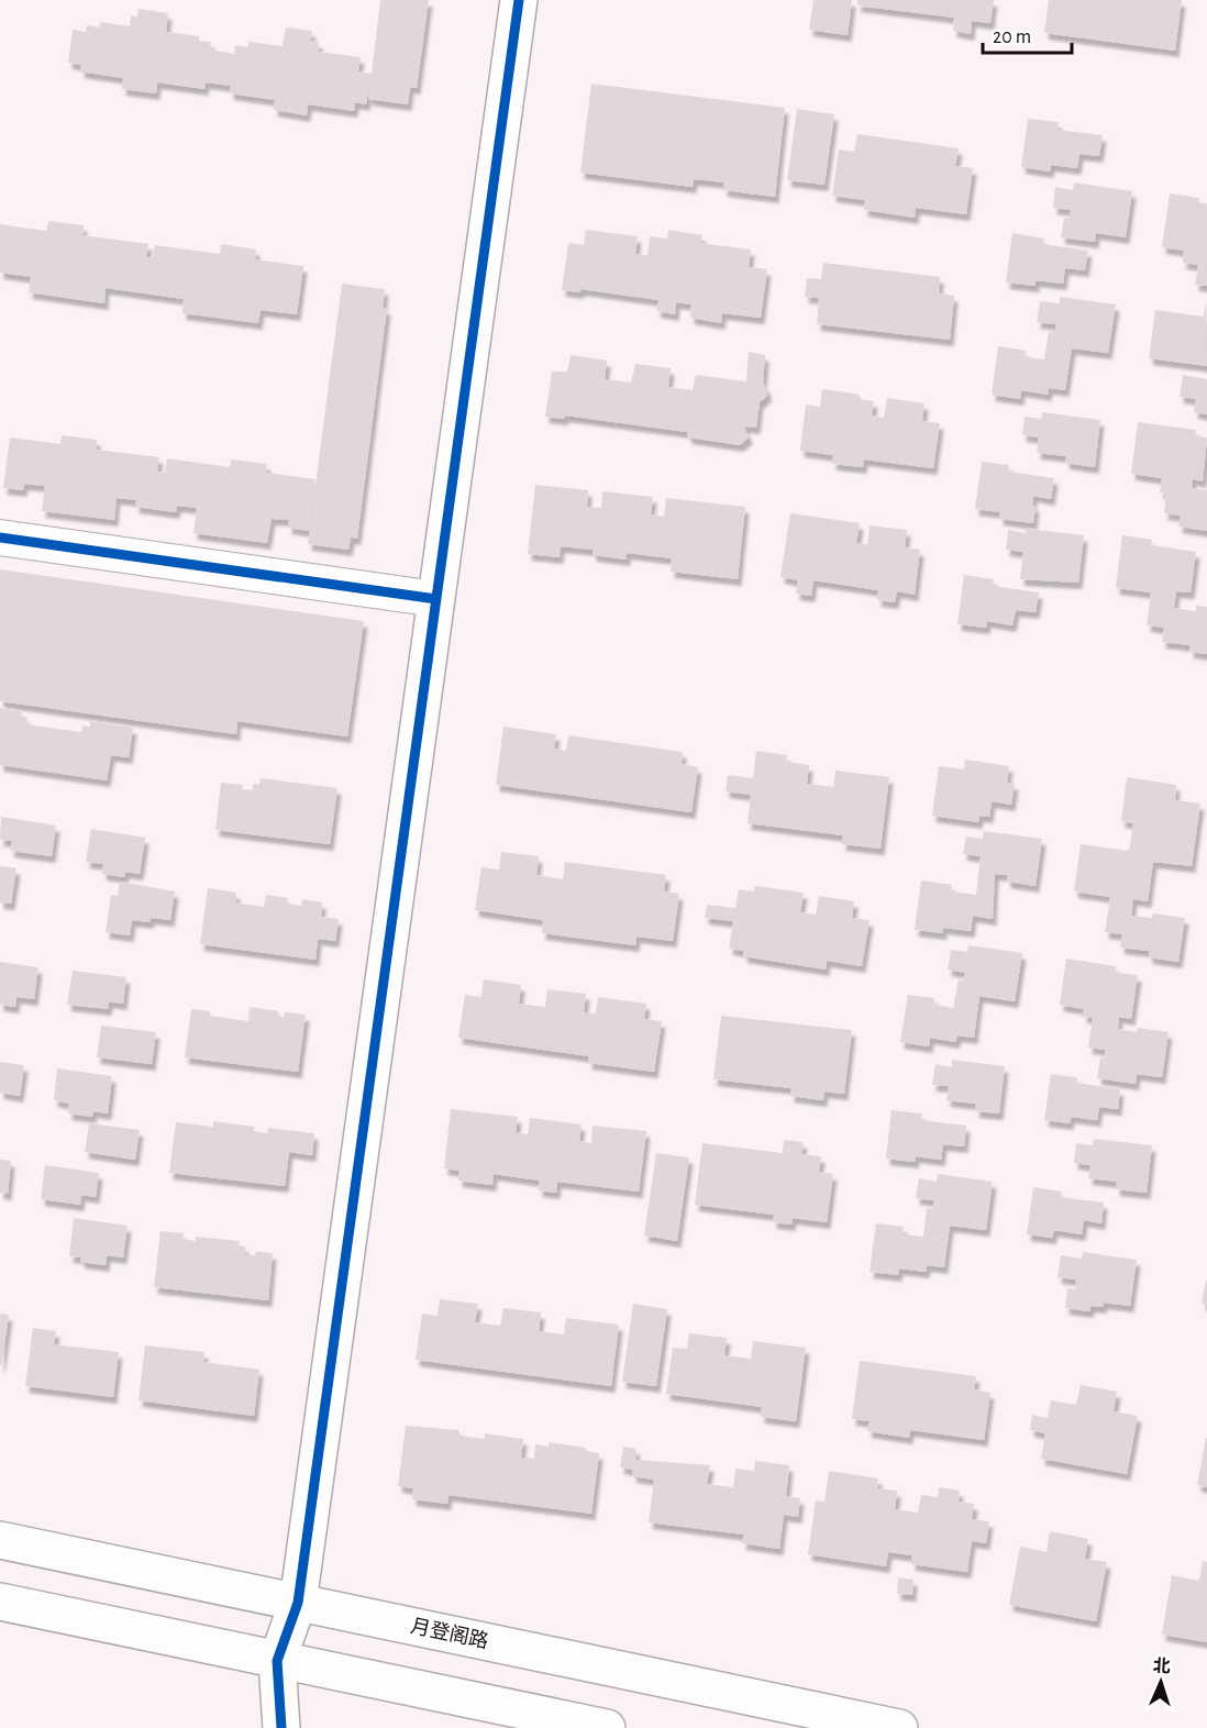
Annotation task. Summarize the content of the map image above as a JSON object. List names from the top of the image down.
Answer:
{
  "streets": {
    "street": ["月登阁路"]
  },
  "scale_bar": "20 m",
  "north": "top"
}
